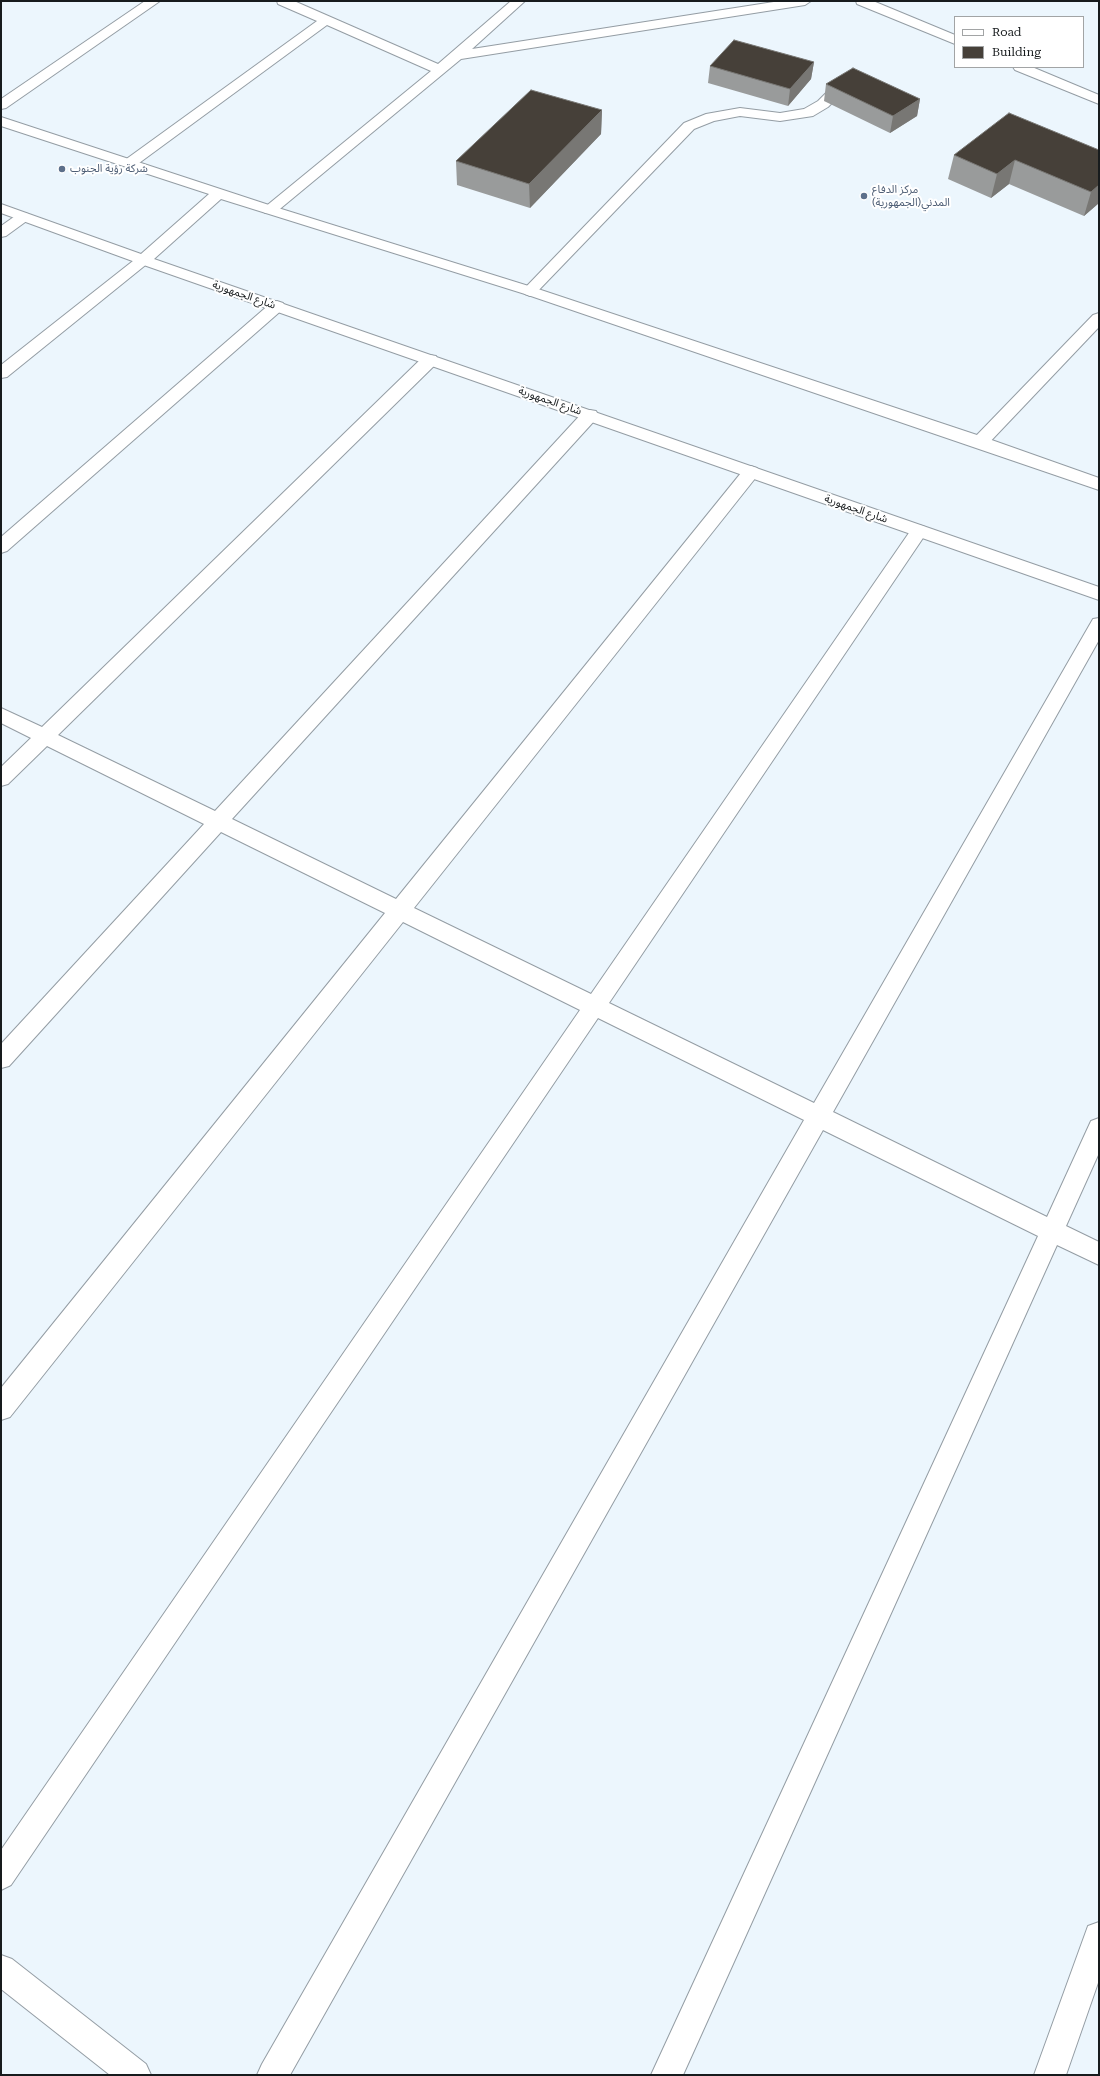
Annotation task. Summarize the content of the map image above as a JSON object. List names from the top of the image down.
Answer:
{
  "streets": {
    "street": ["شارع الجمهورية"]
  },
  "places": ["شركة رؤية الجنوب", "مركز الدفاع المدني(الجمهورية)"],
  "legend": ["Road", "Building"]
}
